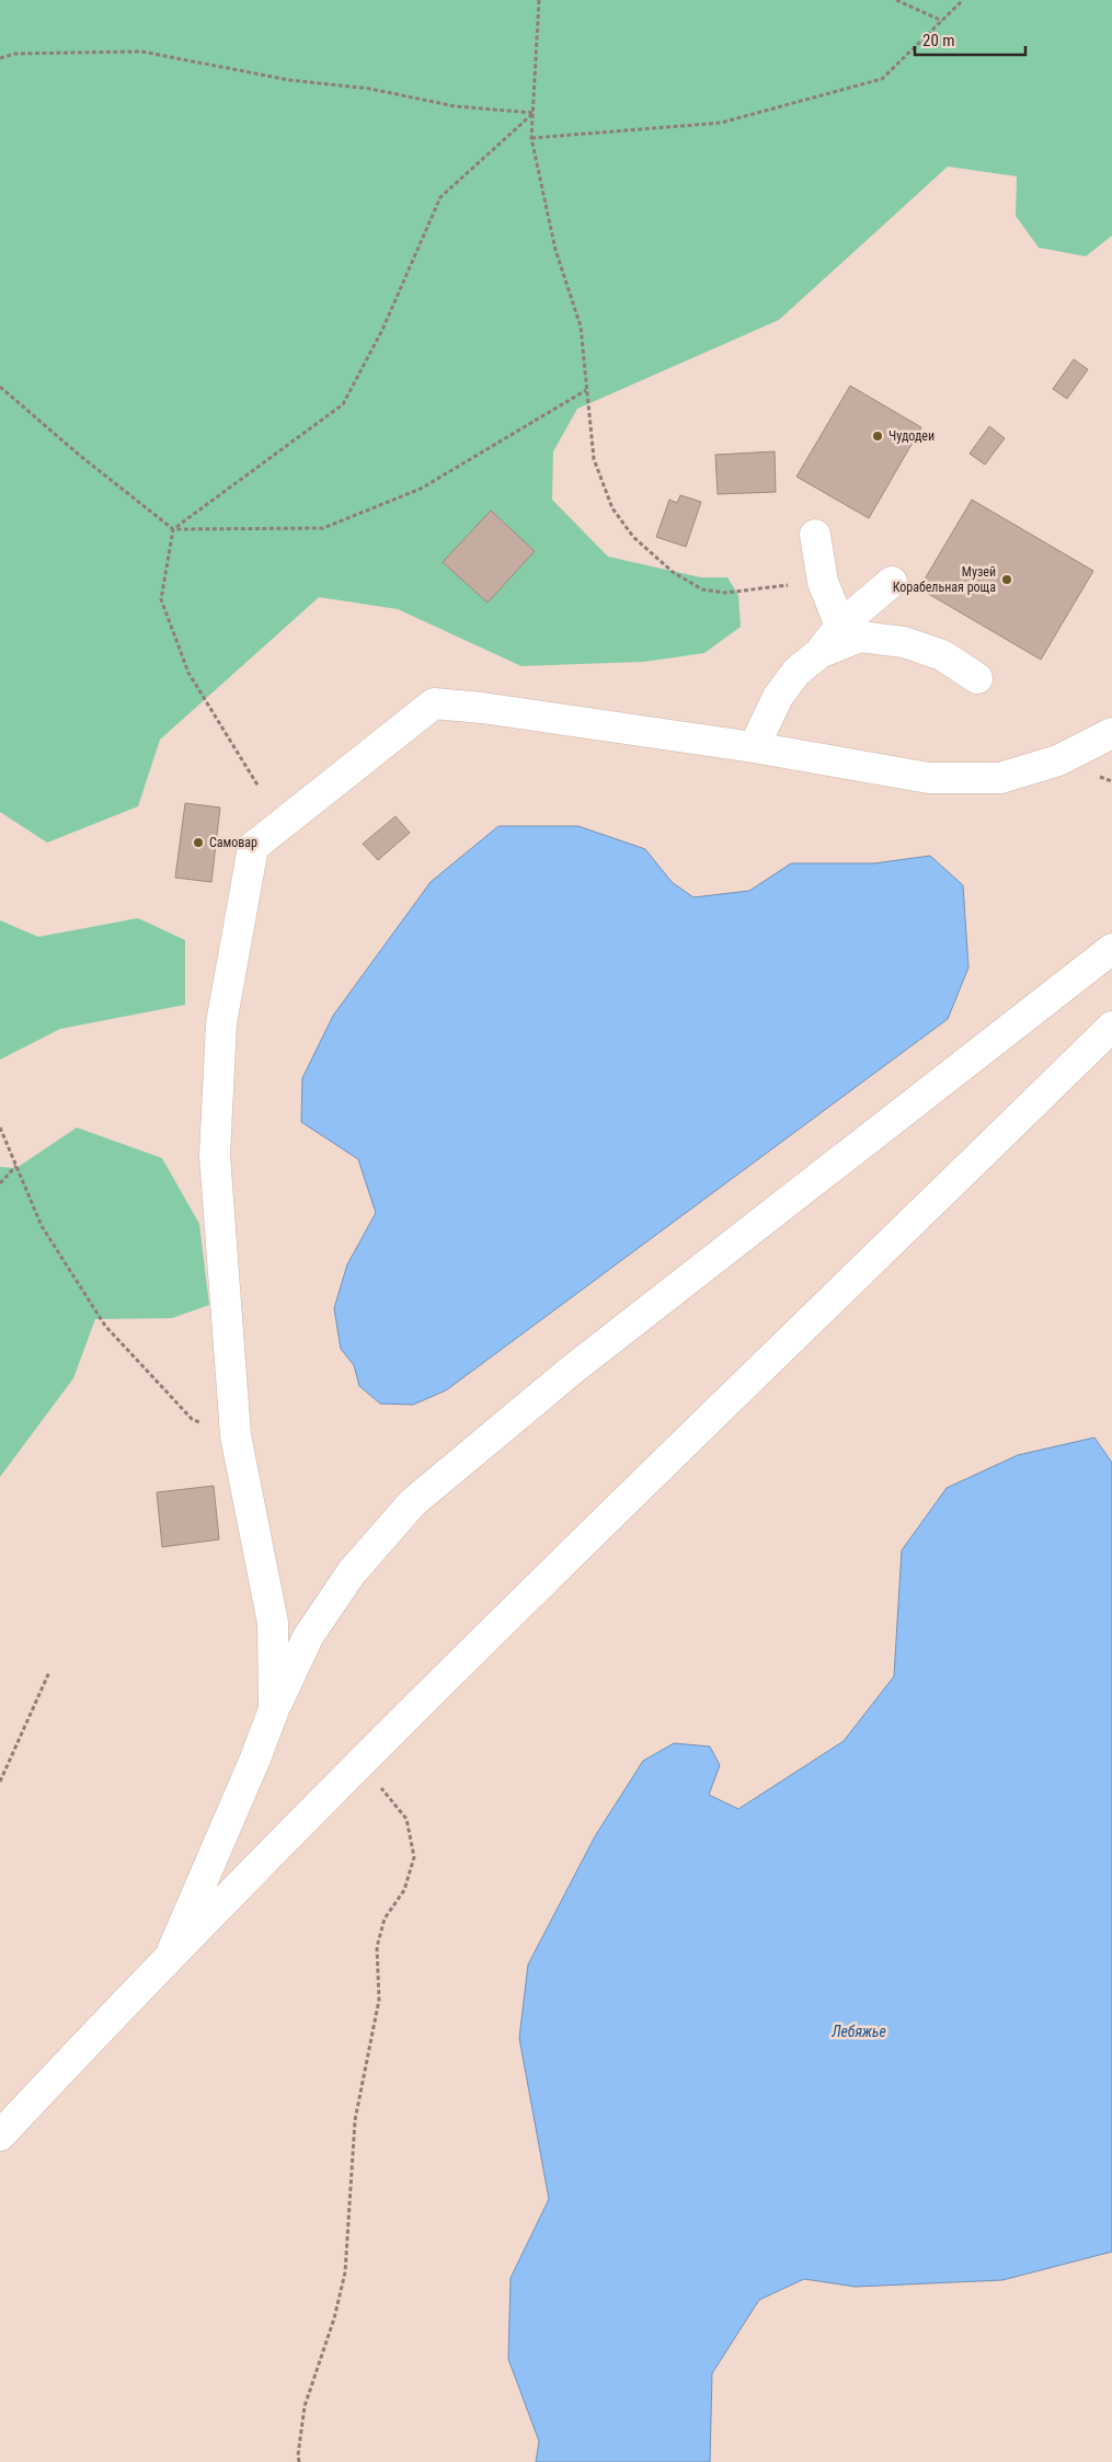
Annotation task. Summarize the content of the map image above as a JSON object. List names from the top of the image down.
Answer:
{
  "water": ["Лебяжье"],
  "places": ["Чудодеи", "Музей Корабельная роща", "Самовар"],
  "scale_bar": "20 m"
}
